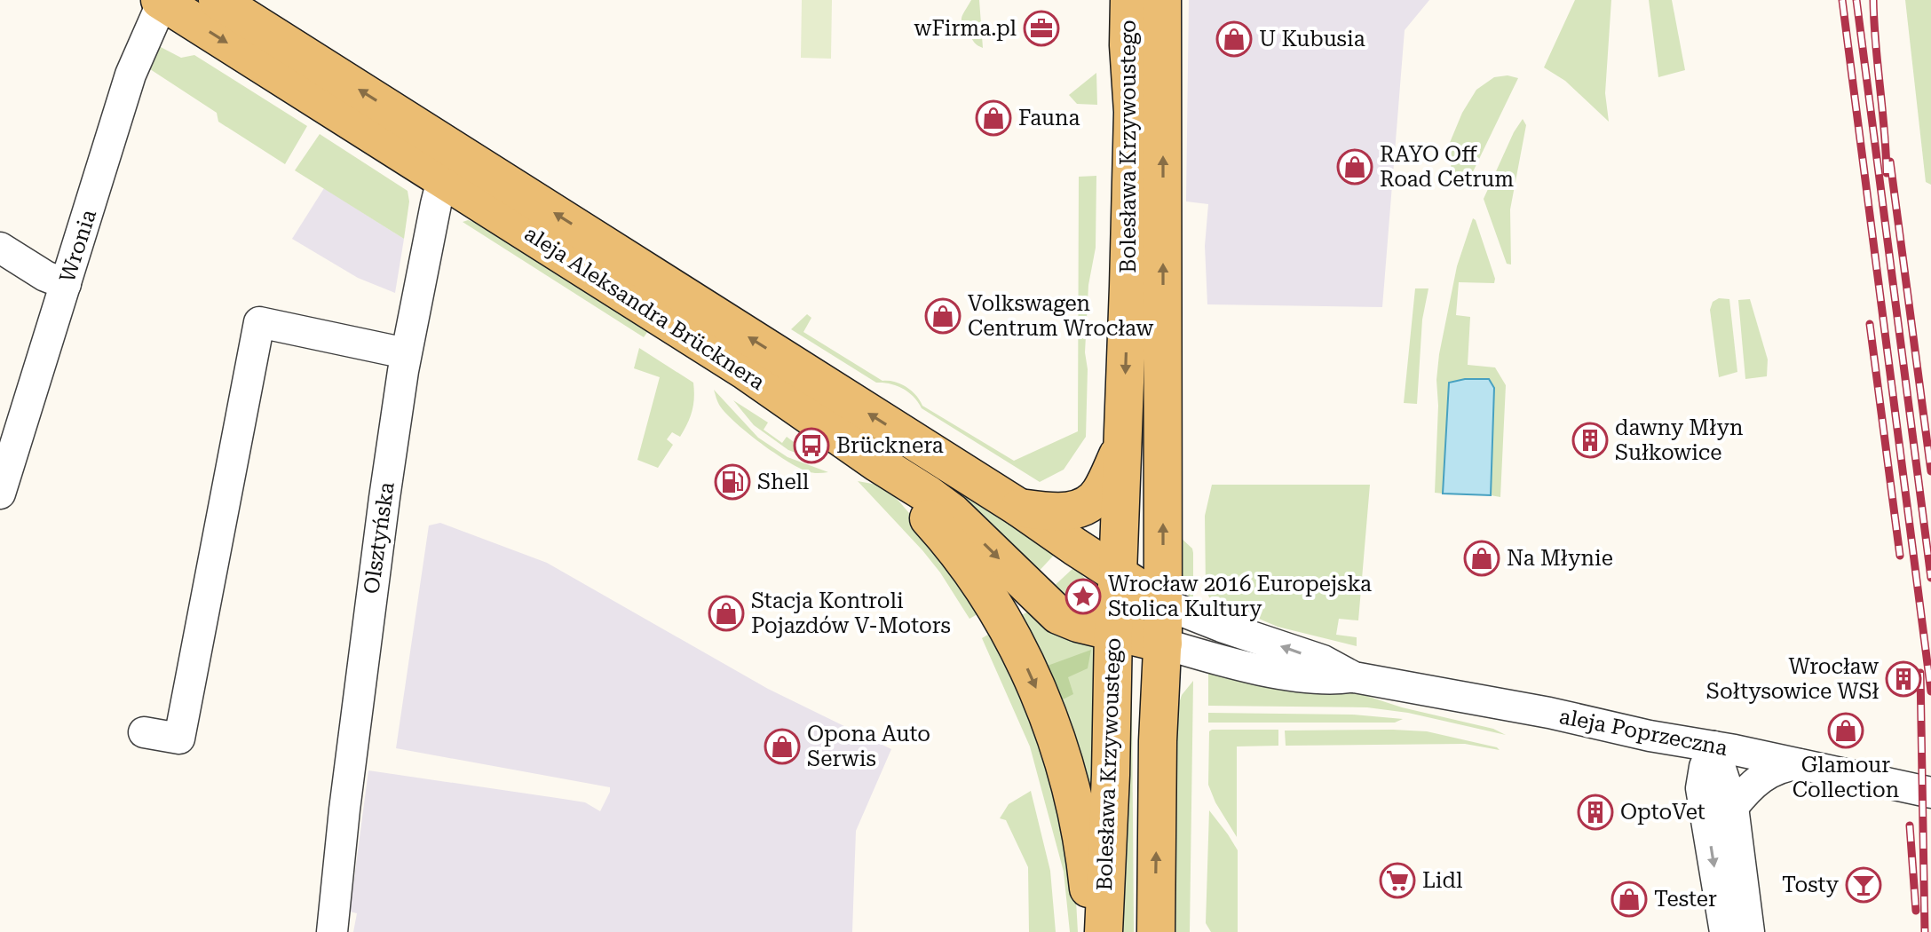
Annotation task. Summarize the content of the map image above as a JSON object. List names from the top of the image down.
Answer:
{
  "streets": {
    "main road": ["Bolesława Krzywoustego", "aleja Aleksandra Brücknera"],
    "street": ["Wronia", "Olsztyńska", "aleja Poprzeczna"]
  },
  "crossings": [
    ["Bolesława Krzywoustego", "aleja Aleksandra Brücknera"],
    ["Bolesława Krzywoustego", "aleja Poprzeczna"],
    ["Wronia", "aleja Aleksandra Brücknera"],
    ["aleja Aleksandra Brücknera", "Olsztyńska"],
    ["aleja Aleksandra Brücknera", "aleja Poprzeczna"]
  ],
  "places": {
    "office": ["wFirma.pl"],
    "shop": [
      "U Kubusia",
      "Fauna",
      "RAYO Off Road Cetrum",
      "Volkswagen Centrum Wrocław",
      "Na Młynie",
      "Stacja Kontroli Pojazdów V-Motors",
      "Glamour Collection",
      "Opona Auto Serwis",
      "Tester"
    ],
    "building": ["dawny Młyn Sułkowice", "Wrocław Sołtysowice WSł", "OptoVet"],
    "bus stop": ["Brücknera"],
    "fuel station": ["Shell"],
    "place": ["Wrocław 2016 Europejska Stolica Kultury"],
    "supermarket": ["Lidl"],
    "bar": ["Tosty"]
  }
}
